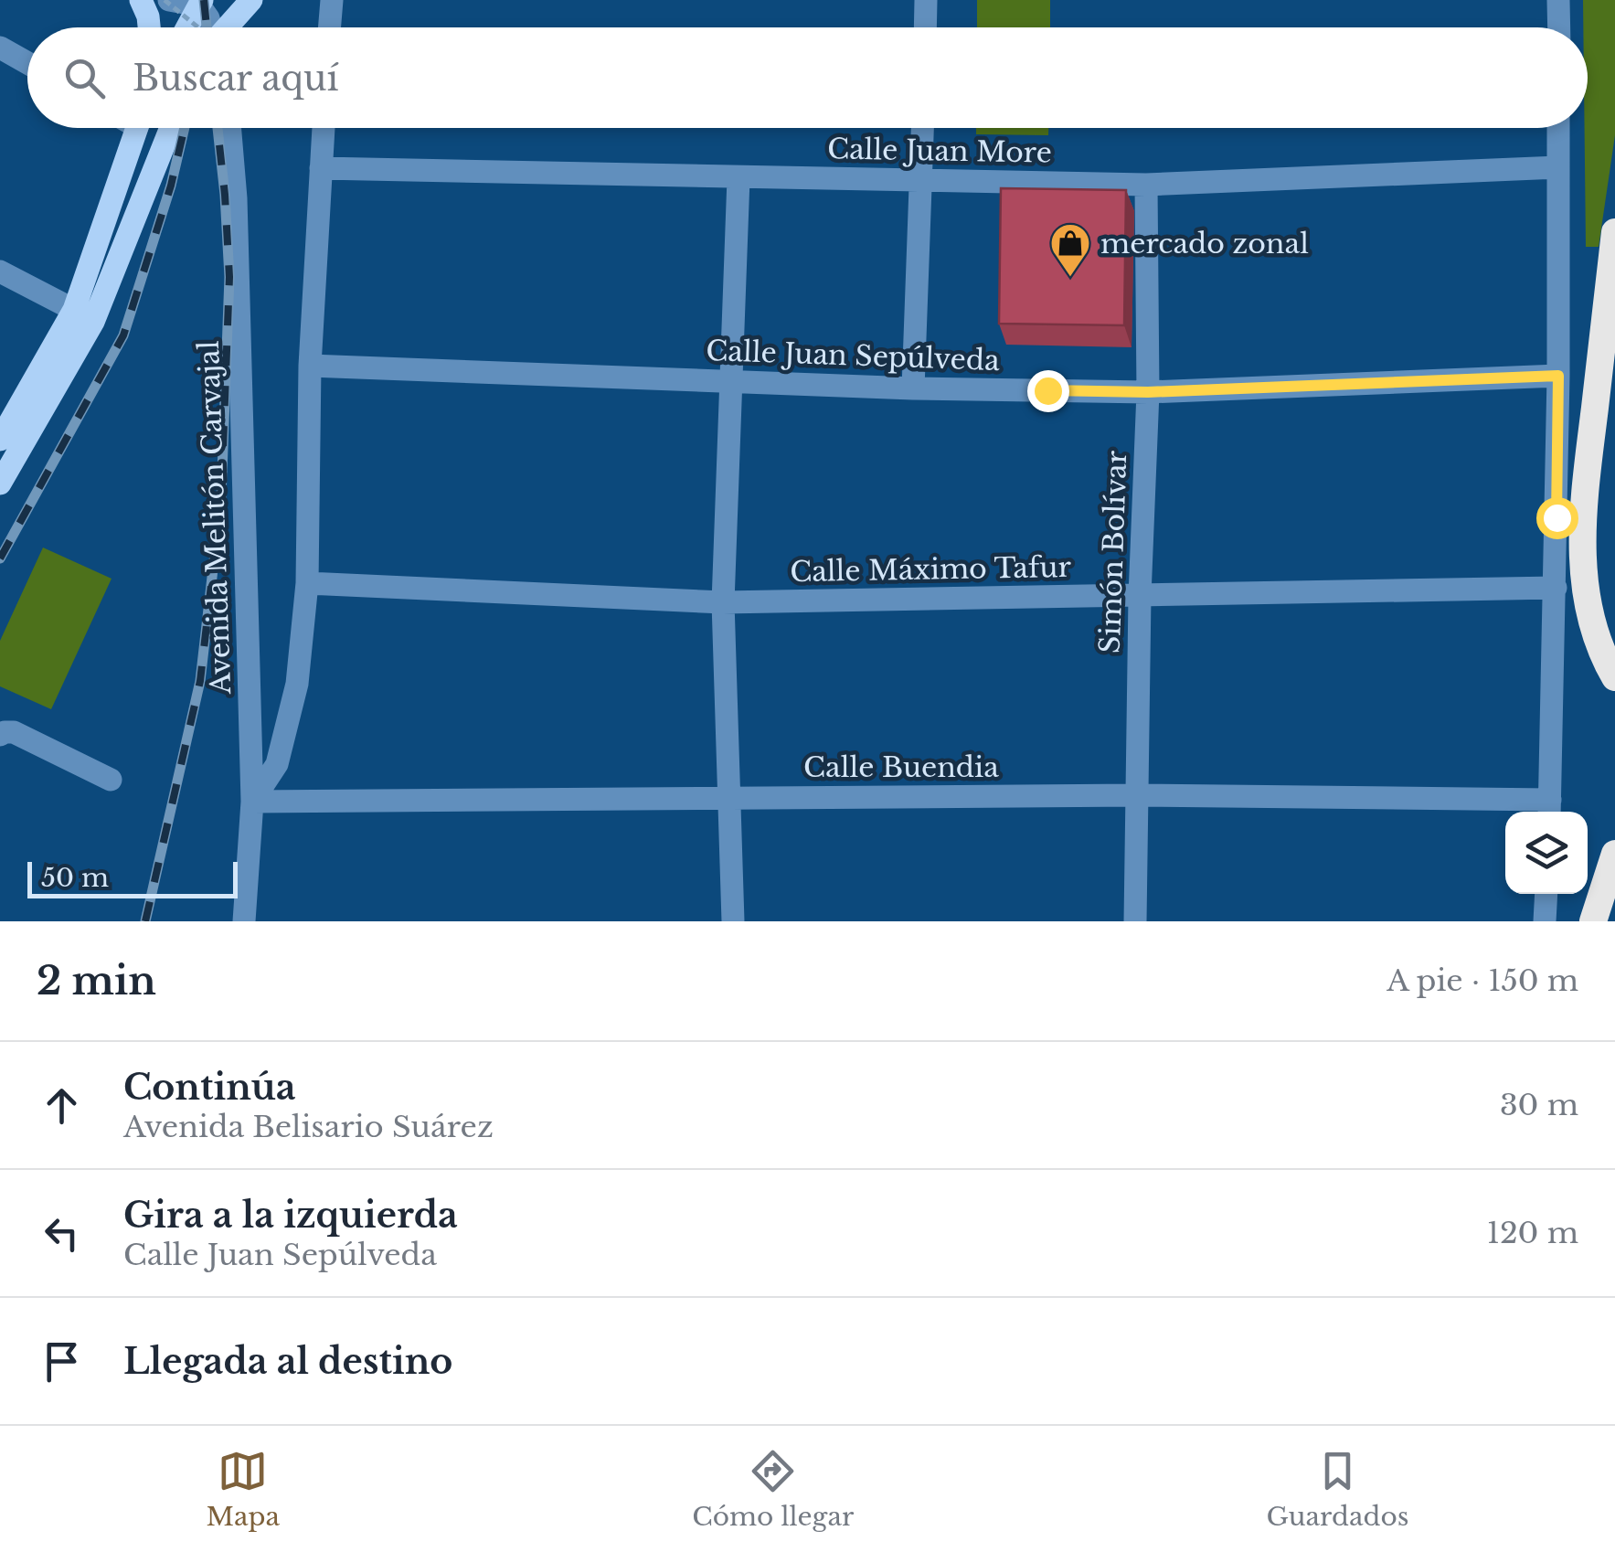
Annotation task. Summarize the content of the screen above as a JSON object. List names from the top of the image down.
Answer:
{
  "streets": {
    "street": [
      "Calle Juan More",
      "Calle Juan Sepúlveda",
      "Avenida Melitón Carvajal",
      "Simón Bolívar",
      "Calle Máximo Tafur",
      "Calle Buendia"
    ]
  },
  "crossings": [
    ["Calle Juan More", "Simón Bolívar"],
    ["Calle Juan Sepúlveda", "Simón Bolívar"],
    ["Avenida Melitón Carvajal", "Calle Buendia"],
    ["Simón Bolívar", "Calle Máximo Tafur"],
    ["Simón Bolívar", "Calle Buendia"]
  ],
  "places": {
    "shop": ["mercado zonal"]
  },
  "scale_bar": "50 m",
  "page": {
    "search": "Buscar aquí",
    "scale": "50 m",
    "heading": ["2 min", "A pie · 150 m"],
    "list": [
      ["Continúa", "Avenida Belisario Suárez", "30 m"],
      ["Gira a la izquierda", "Calle Juan Sepúlveda", "120 m"],
      "Llegada al destino"
    ],
    "nav": ["Mapa", "Cómo llegar", "Guardados"]
  }
}
